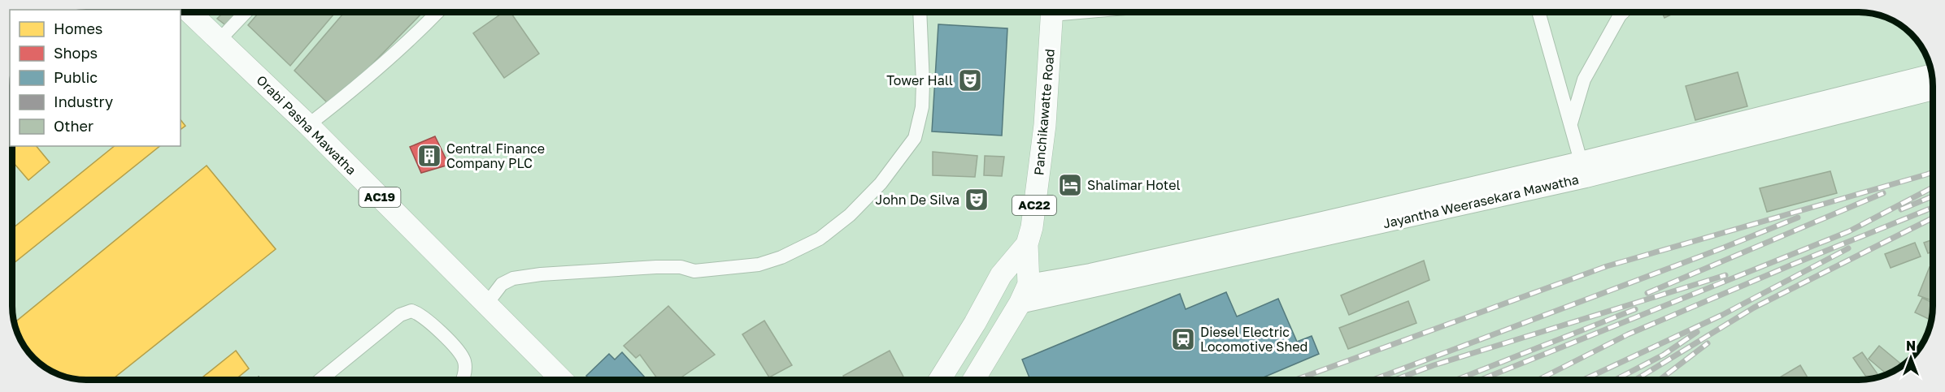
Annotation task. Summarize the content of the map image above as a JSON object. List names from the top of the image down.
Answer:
{
  "streets": {
    "main road": [
      "Panchikawatte Road",
      "Orabi Pasha Mawatha",
      "AC19",
      "Jayantha Weerasekara Mawatha",
      "AC22"
    ]
  },
  "crossings": [
    ["Panchikawatte Road", "Jayantha Weerasekara Mawatha"]
  ],
  "places": {
    "theatre": ["Tower Hall", "John De Silva"],
    "building": ["Central Finance Company PLC"],
    "hotel": ["Shalimar Hotel"],
    "station": ["Diesel Electric Locomotive Shed"]
  },
  "legend": [
    "Homes",
    "Shops",
    "Public",
    "Industry",
    "Other"
  ],
  "north": "top"
}
